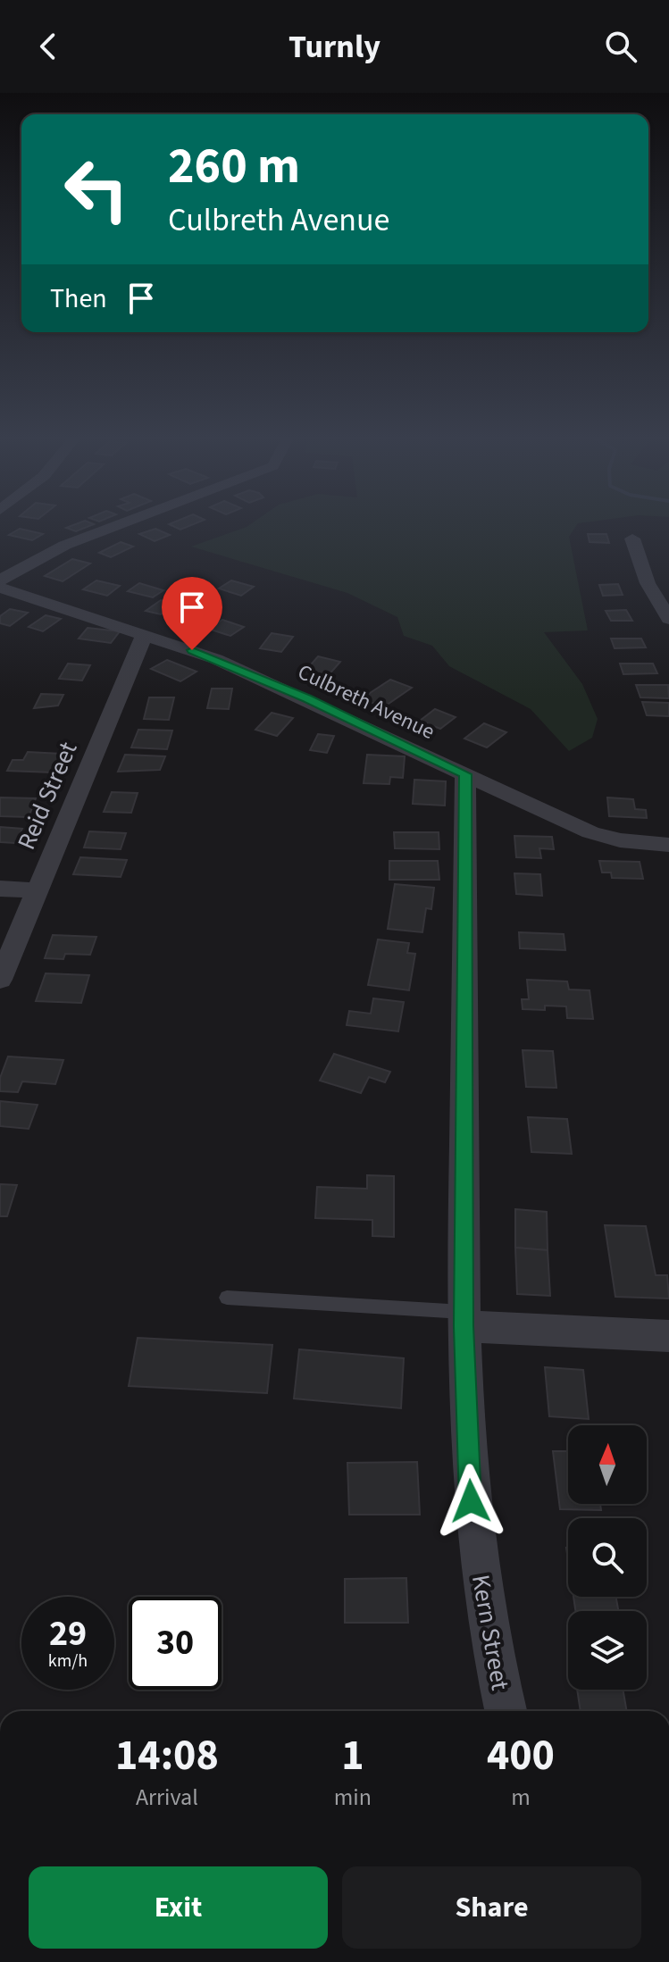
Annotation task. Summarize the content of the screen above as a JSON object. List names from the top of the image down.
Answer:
{
  "streets": {
    "street": ["Culbreth Avenue", "Reid Street", "Kern Street"]
  },
  "crossings": [
    ["Culbreth Avenue", "Reid Street"],
    ["Culbreth Avenue", "Kern Street"]
  ],
  "north": "top",
  "page": {
    "header": "Turnly",
    "turn": ["260 m", "Culbreth Avenue"],
    "then": "Then",
    "speed": "29 km/h",
    "limit": "30",
    "eta": [
      "14:08",
      "Arrival",
      "1",
      "min",
      "400",
      "m"
    ],
    "buttons": ["Exit", "Share"]
  }
}
